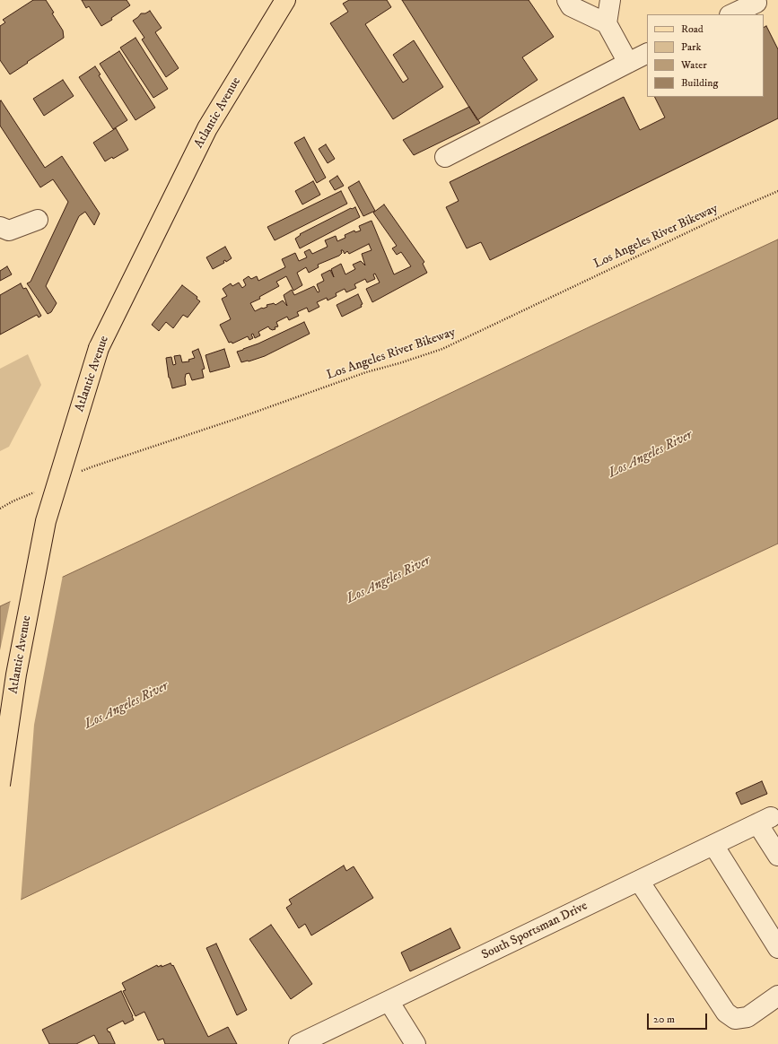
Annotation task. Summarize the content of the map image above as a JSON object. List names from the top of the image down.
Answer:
{
  "streets": {
    "main road": ["Atlantic Avenue"],
    "street": ["South Sportsman Drive"],
    "path": ["Los Angeles River Bikeway"]
  },
  "water": ["Los Angeles River"],
  "legend": [
    "Road",
    "Park",
    "Water",
    "Building"
  ],
  "scale_bar": "20 m"
}
